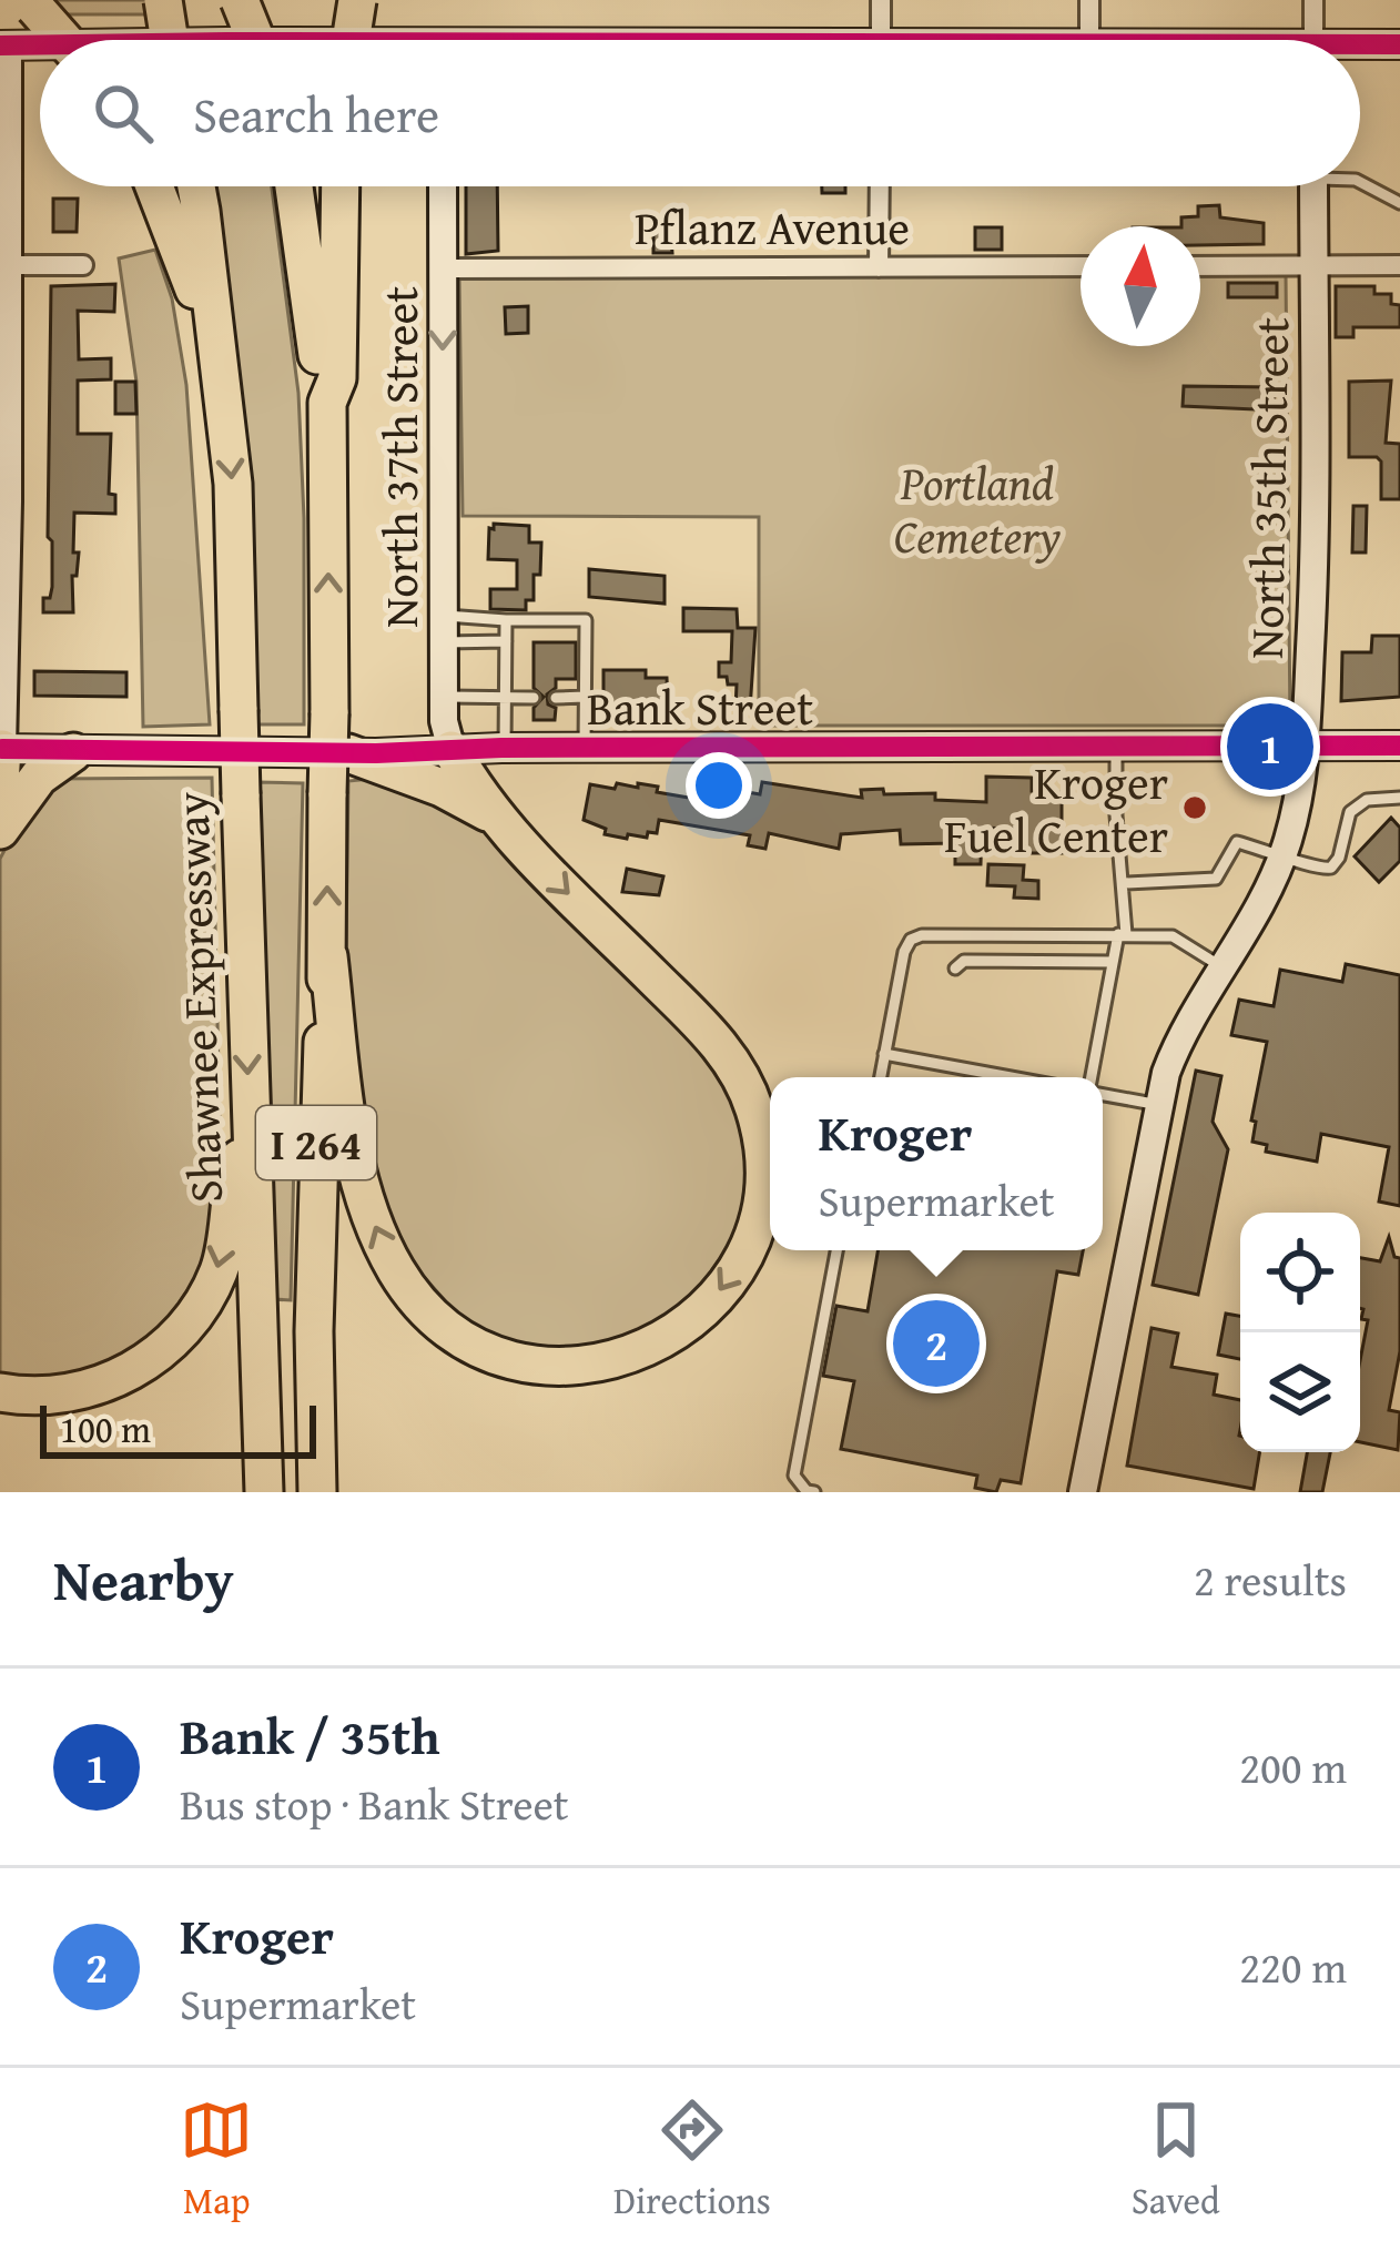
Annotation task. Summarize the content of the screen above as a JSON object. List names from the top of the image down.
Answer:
{
  "streets": {
    "highway": ["Shawnee Expressway", "I 264"],
    "street": [
      "Pflanz Avenue",
      "North 37th Street",
      "North 35th Street",
      "Bank Street"
    ]
  },
  "crossings": [
    ["Pflanz Avenue", "North 37th Street"],
    ["North 37th Street", "Bank Street"],
    ["North 35th Street", "Bank Street"]
  ],
  "one_way": ["North 37th Street"],
  "parks": ["Portland Cemetery"],
  "places": ["Kroger Fuel Center"],
  "scale_bar": "100 m",
  "north": "top",
  "page": {
    "search": "Search here",
    "pins": ["1", "2"],
    "popup": ["Kroger", "Supermarket"],
    "scale": "100 m",
    "heading": ["Nearby", "2 results"],
    "list": [
      {
        "mark": "1",
        "name": "Bank / 35th",
        "note": "Bus stop · Bank Street",
        "value": "200 m"
      },
      {
        "mark": "2",
        "name": "Kroger",
        "note": "Supermarket",
        "value": "220 m"
      }
    ],
    "nav": ["Map", "Directions", "Saved"]
  }
}
